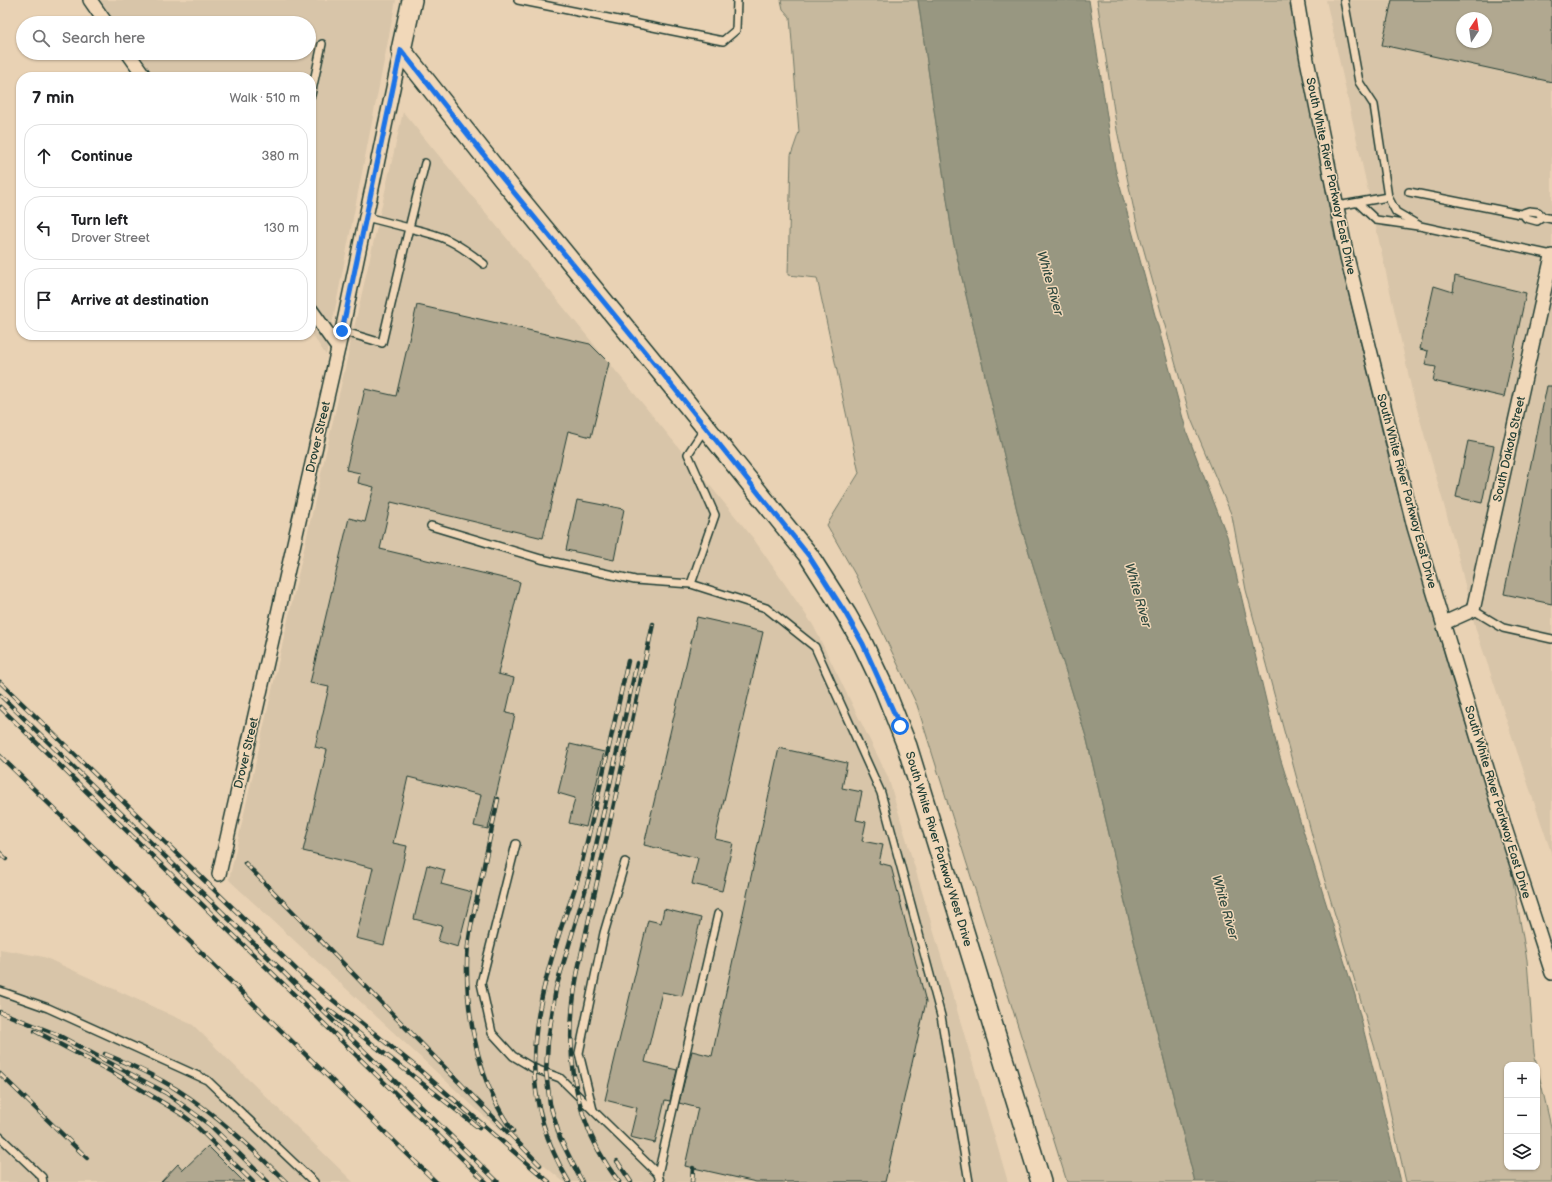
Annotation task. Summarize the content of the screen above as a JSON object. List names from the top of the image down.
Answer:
{
  "streets": {
    "street": [
      "South White River Parkway East Drive",
      "Drover Street",
      "South Dakota Street",
      "South White River Parkway West Drive"
    ]
  },
  "crossings": [
    ["Drover Street", "South White River Parkway West Drive"]
  ],
  "water": ["White River"],
  "north": "top",
  "page": {
    "search": "Search here",
    "heading": ["7 min", "Walk · 510 m"],
    "list": [
      ["Continue", "380 m"],
      ["Turn left", "Drover Street", "130 m"],
      "Arrive at destination"
    ],
    "map_buttons": ["+", "−"]
  }
}
